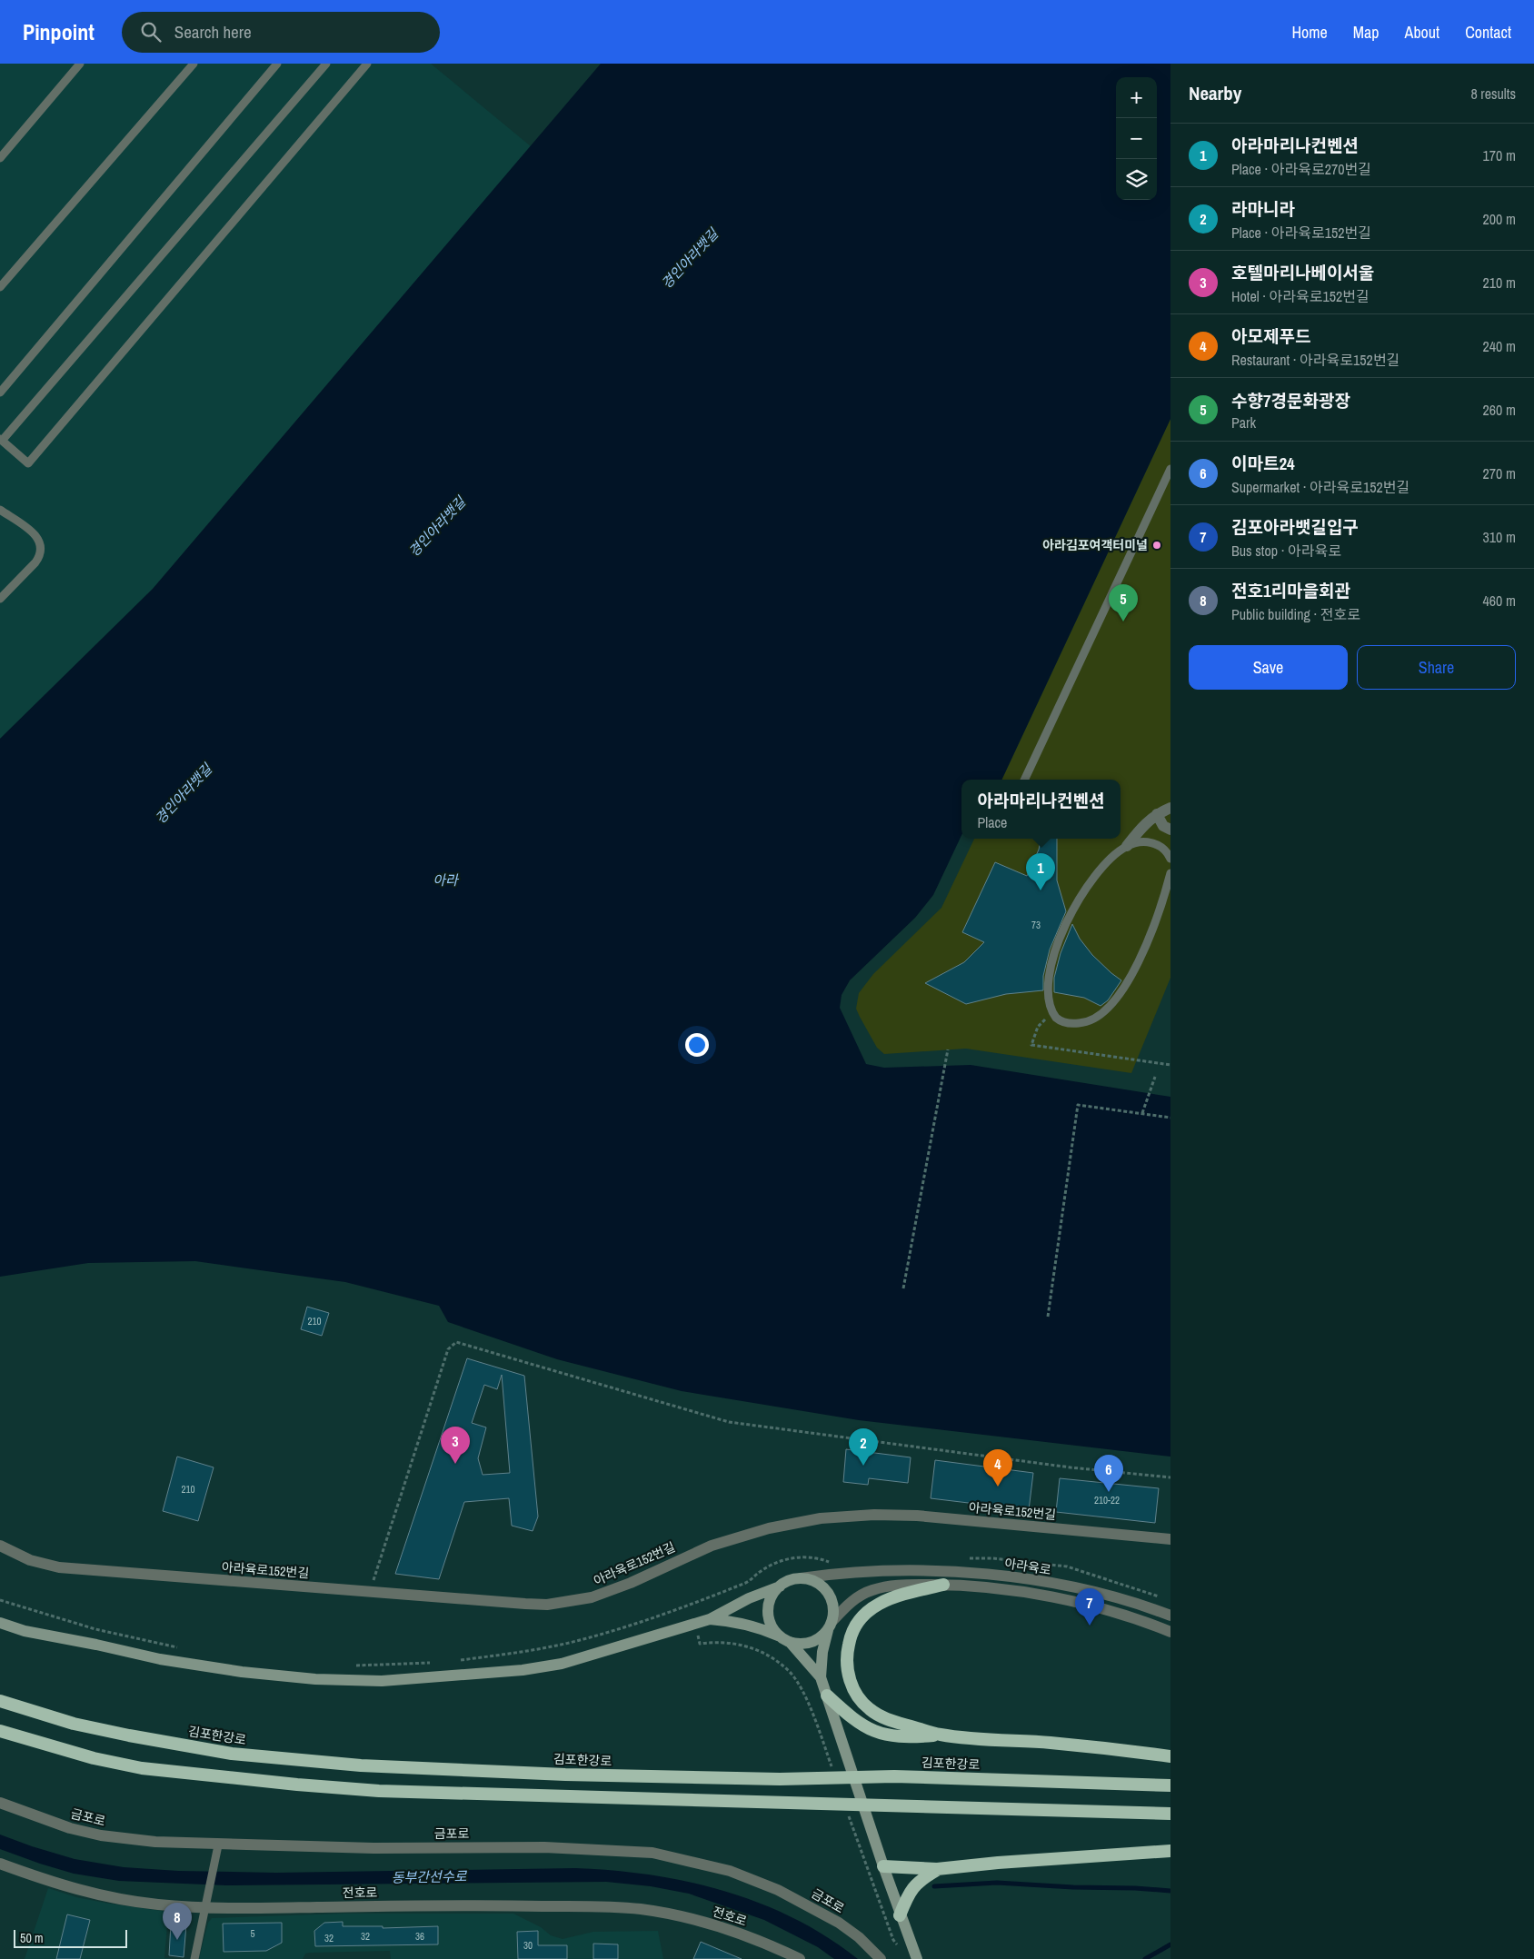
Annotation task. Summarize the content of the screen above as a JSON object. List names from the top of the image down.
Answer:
{
  "streets": {
    "highway": ["김포한강로"],
    "street": [
      "아라육로152번길",
      "아라육로",
      "금포로",
      "전호로"
    ]
  },
  "water": ["경인아라뱃길", "아라", "동부간선수로"],
  "places": ["아라김포여객터미널"],
  "house_numbers": [
    "73",
    "210",
    "210",
    "210-22",
    "5",
    "32",
    "36",
    "32",
    "30"
  ],
  "scale_bar": "50 m",
  "page": {
    "header": "Pinpoint",
    "search": "Search here",
    "nav": [
      "Home",
      "Map",
      "About",
      "Contact"
    ],
    "heading": ["Nearby", "8 results"],
    "map_buttons": ["+", "−"],
    "list": [
      {
        "mark": "1",
        "name": "아라마리나컨벤션",
        "note": "Place · 아라육로270번길",
        "value": "170 m"
      },
      {
        "mark": "2",
        "name": "라마니라",
        "note": "Place · 아라육로152번길",
        "value": "200 m"
      },
      {
        "mark": "3",
        "name": "호텔마리나베이서울",
        "note": "Hotel · 아라육로152번길",
        "value": "210 m"
      },
      {
        "mark": "4",
        "name": "아모제푸드",
        "note": "Restaurant · 아라육로152번길",
        "value": "240 m"
      },
      {
        "mark": "5",
        "name": "수향7경문화광장",
        "note": "Park",
        "value": "260 m"
      },
      {
        "mark": "6",
        "name": "이마트24",
        "note": "Supermarket · 아라육로152번길",
        "value": "270 m"
      },
      {
        "mark": "7",
        "name": "김포아라뱃길입구",
        "note": "Bus stop · 아라육로",
        "value": "310 m"
      },
      {
        "mark": "8",
        "name": "전호1리마을회관",
        "note": "Public building · 전호로",
        "value": "460 m"
      }
    ],
    "pins": [
      "5",
      "1",
      "3",
      "2",
      "4",
      "6",
      "7",
      "8"
    ],
    "buttons": ["Save", "Share"],
    "popup": ["아라마리나컨벤션", "Place"],
    "scale": "50 m"
  }
}
